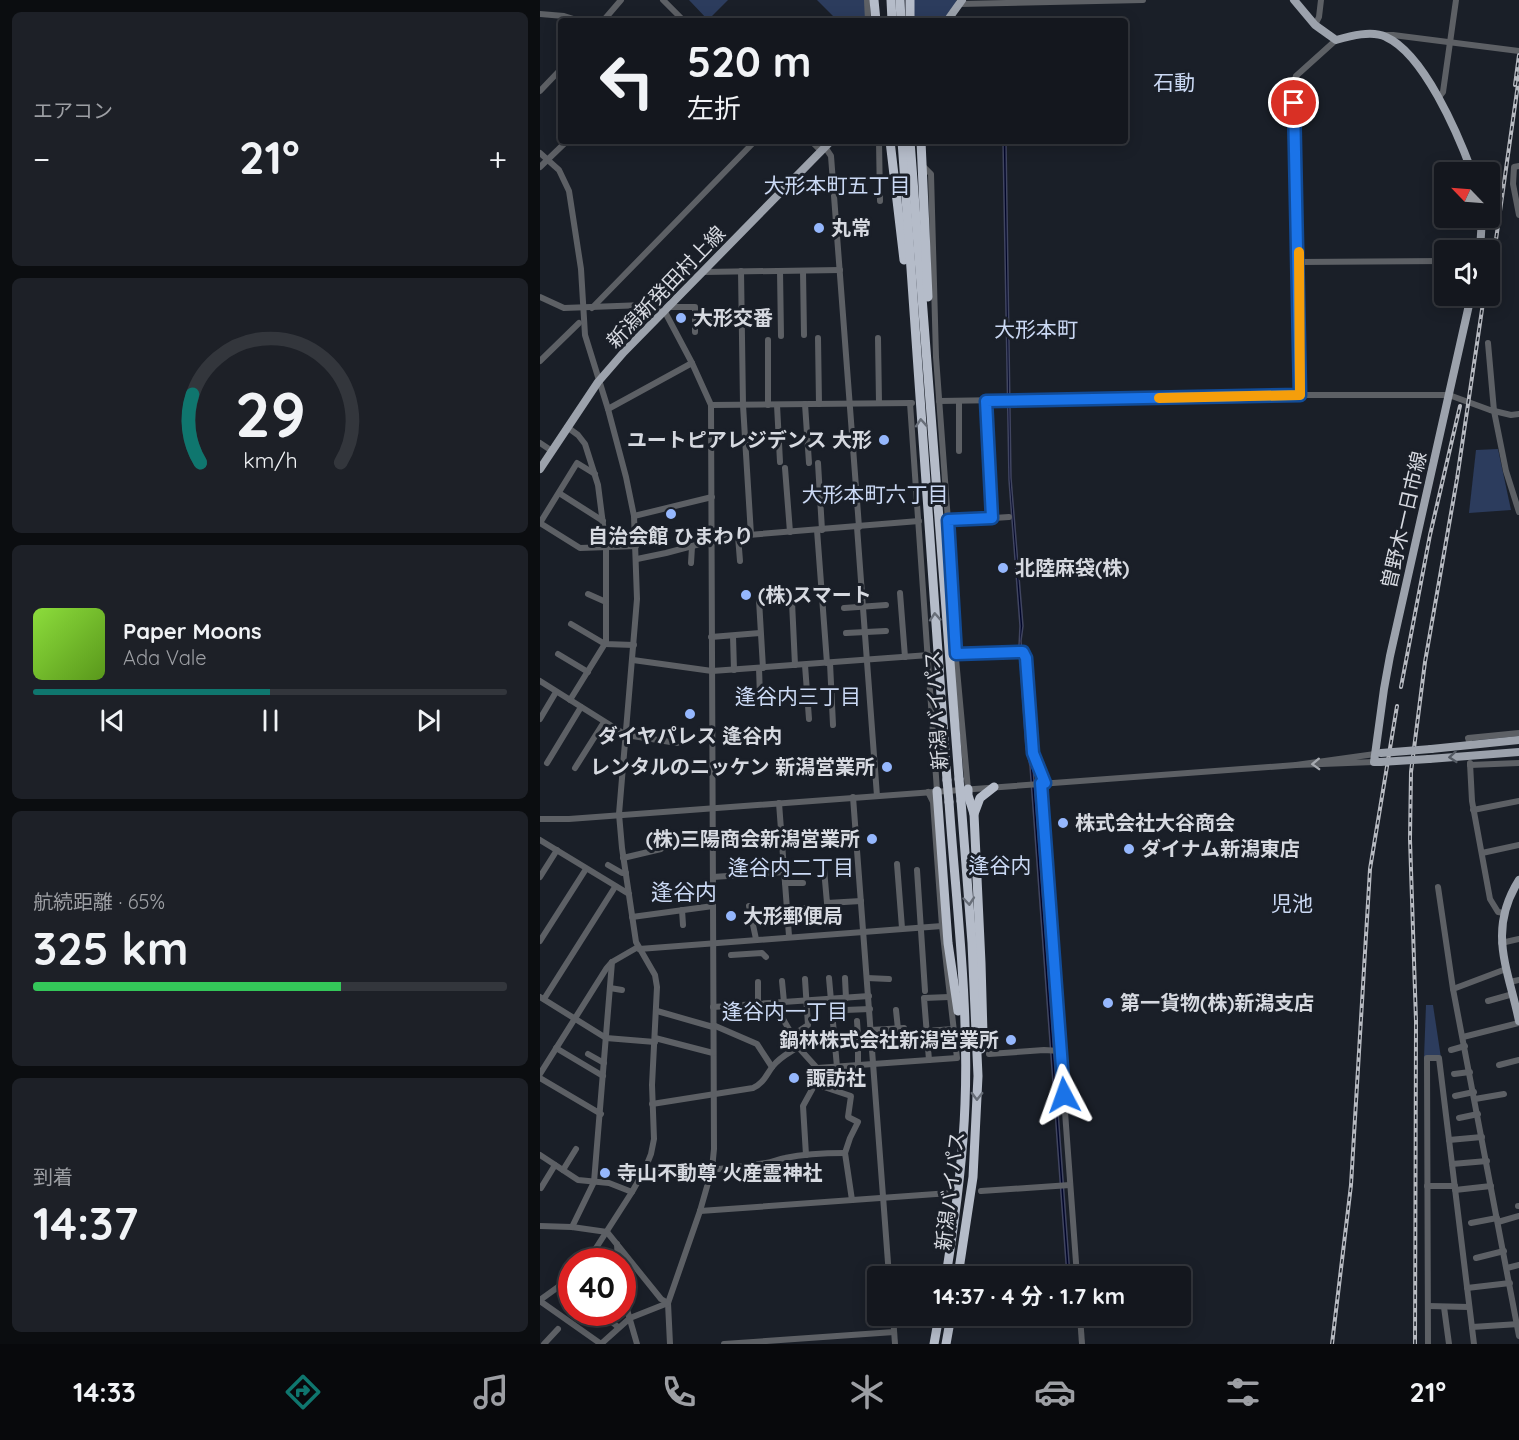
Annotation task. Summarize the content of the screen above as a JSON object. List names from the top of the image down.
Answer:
{
  "streets": {
    "highway": ["新潟バイパス"],
    "main road": ["新潟新発田村上線", "曽野木一日市線"]
  },
  "districts": [
    "石動",
    "大形本町五丁目",
    "大形本町",
    "大形本町六丁目",
    "逢谷内三丁目",
    "逢谷内",
    "逢谷内二丁目",
    "逢谷内",
    "児池",
    "逢谷内一丁目"
  ],
  "places": [
    "丸常",
    "大形交番",
    "ユートピアレジデンス 大形",
    "自治会館 ひまわり",
    "北陸麻袋(株)",
    "(株)スマート",
    "ダイヤパレス 逢谷内",
    "レンタルのニッケン 新潟営業所",
    "株式会社大谷商会",
    "(株)三陽商会新潟営業所",
    "ダイナム新潟東店",
    "大形郵便局",
    "第一貨物(株)新潟支店",
    "鍋林株式会社新潟営業所",
    "諏訪社",
    "寺山不動尊 火産霊神社"
  ],
  "north": "top left",
  "page": {
    "tile": [
      "エアコン",
      ["航続距離 · 65%", "325 km"],
      ["到着", "14:37"]
    ],
    "turn": ["520 m", "左折"],
    "heat": ["−", "21°", "+"],
    "song": ["Paper Moons", "Ada Vale"],
    "limit": "40",
    "trip": "14:37 · 4 分 · 1.7 km",
    "tabs": ["14:33", "21°"],
    "gauge": ["29", "km/h"]
  }
}
